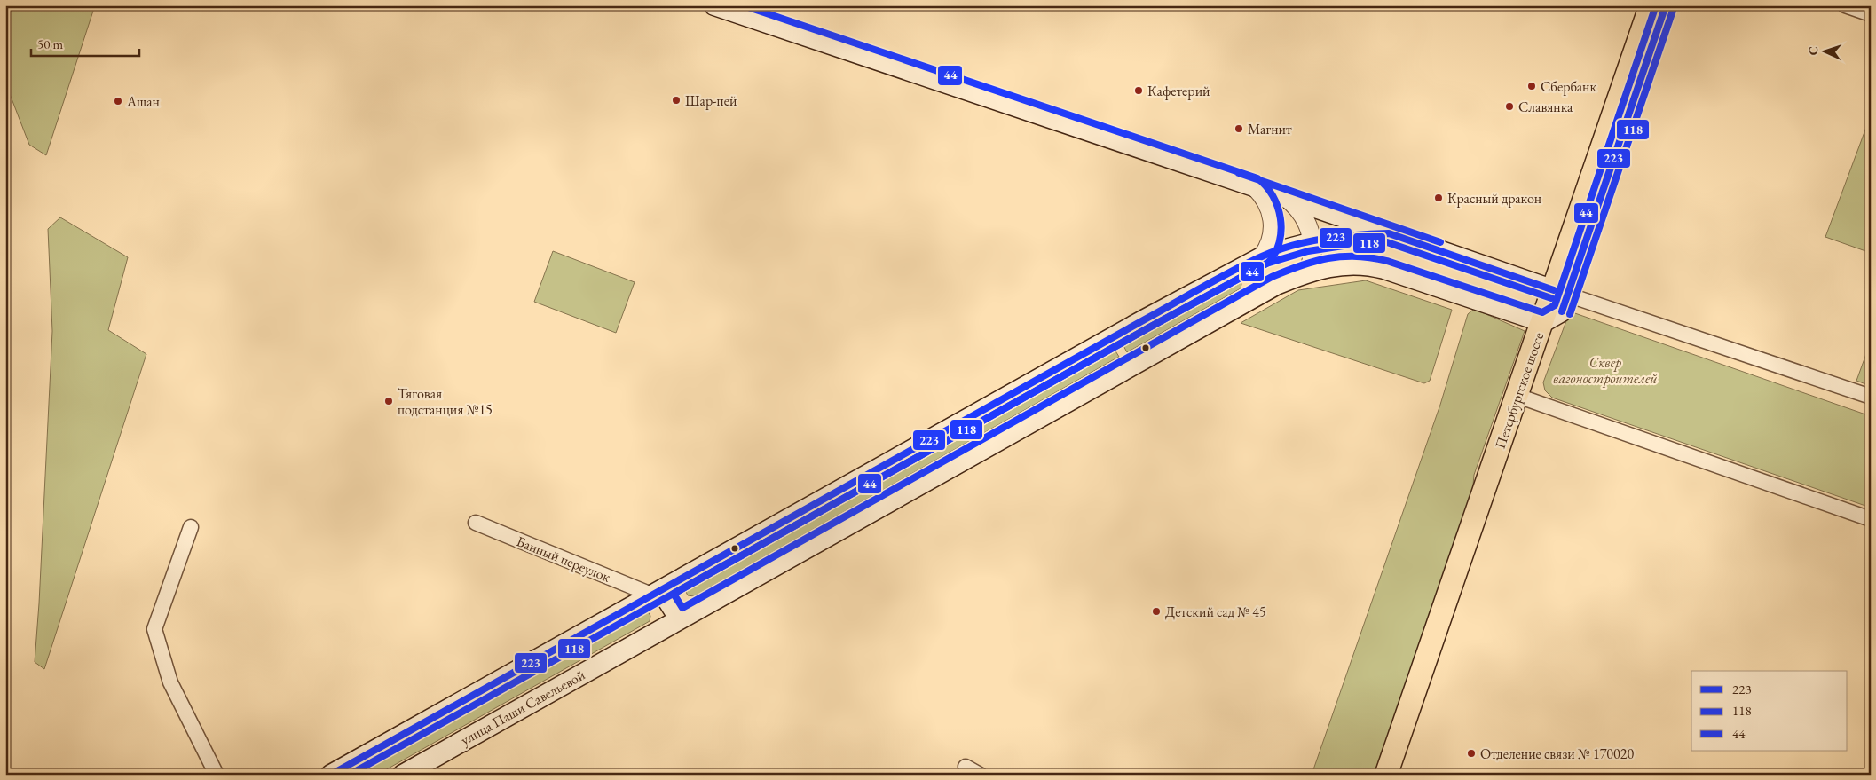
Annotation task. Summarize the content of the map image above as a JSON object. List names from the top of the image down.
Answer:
{
  "streets": {
    "main road": ["Петербургское шоссе", "улица Паши Савельевой"],
    "street": ["Банный переулок"]
  },
  "crossings": [
    ["Петербургское шоссе", "улица Паши Савельевой"]
  ],
  "parks": ["Сквер вагоностроителей"],
  "places": [
    "Сбербанк",
    "Кафетерий",
    "Шар-пей",
    "Ашан",
    "Славянка",
    "Магнит",
    "Красный дракон",
    "Тяговая подстанция №15",
    "Детский сад № 45",
    "Отделение связи № 170020"
  ],
  "lines": ["transit line 223", "transit line 44", "transit line 118"],
  "legend": ["223", "118", "44"],
  "scale_bar": "50 m",
  "north": "left"
}
